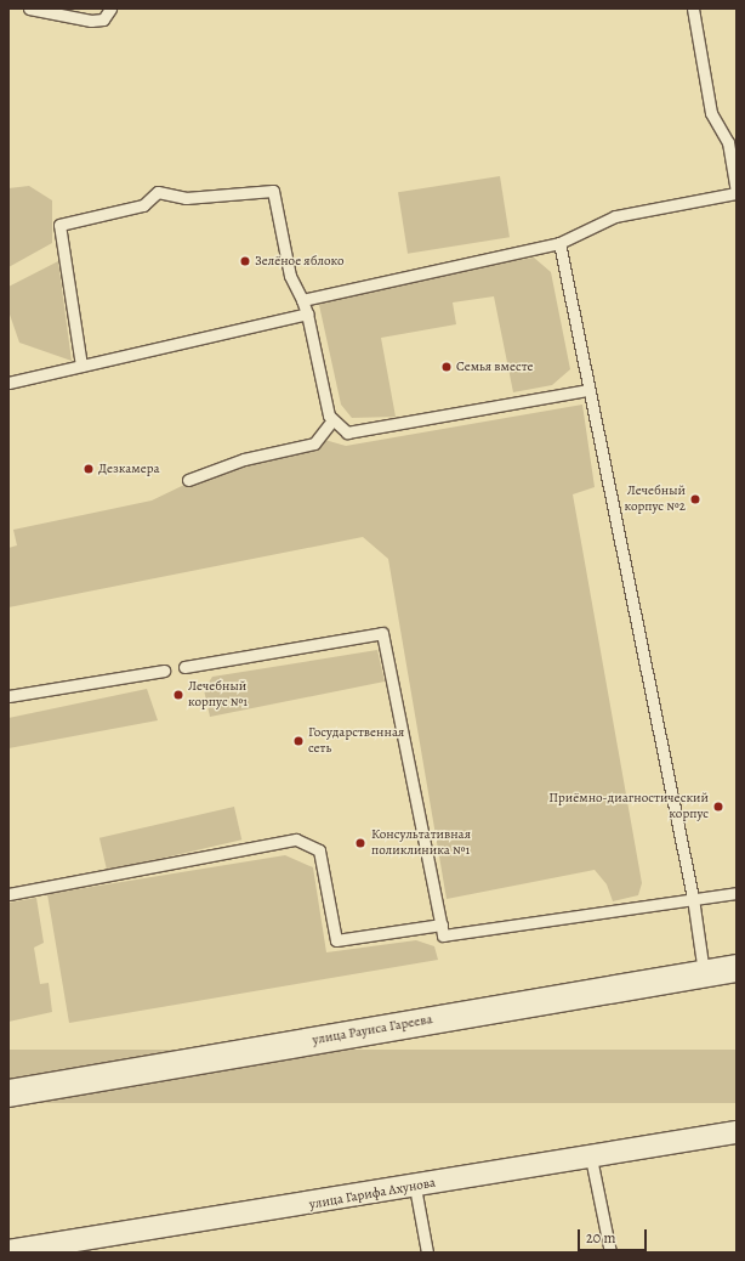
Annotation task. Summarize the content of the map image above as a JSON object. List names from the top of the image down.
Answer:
{
  "streets": {
    "street": ["улица Рауиса Гареева", "улица Гарифа Ахунова"]
  },
  "places": [
    "Зелёное яблоко",
    "Семья вместе",
    "Дезкамера",
    "Лечебный корпус №2",
    "Лечебный корпус №1",
    "Государственная сеть",
    "Приёмно-диагностический корпус",
    "Консультативная поликлиника №1"
  ],
  "scale_bar": "20 m"
}
